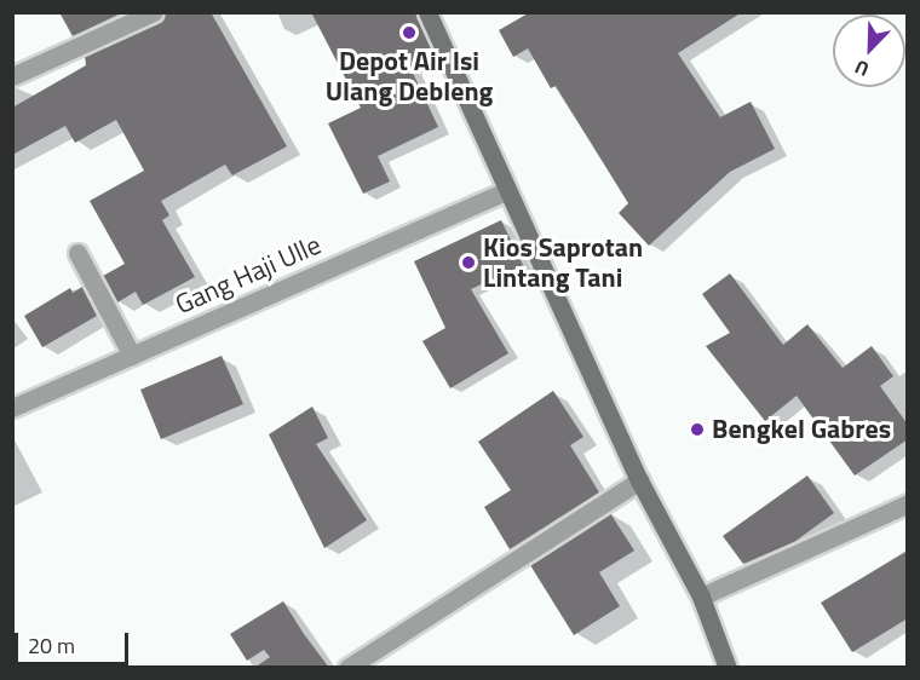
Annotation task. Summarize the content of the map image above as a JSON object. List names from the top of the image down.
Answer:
{
  "streets": {
    "street": ["Gang Haji Ulle"]
  },
  "places": ["Depot Air Isi Ulang Debleng", "Kios Saprotan Lintang Tani", "Bengkel Gabres"],
  "scale_bar": "20 m",
  "north": "bottom left"
}
